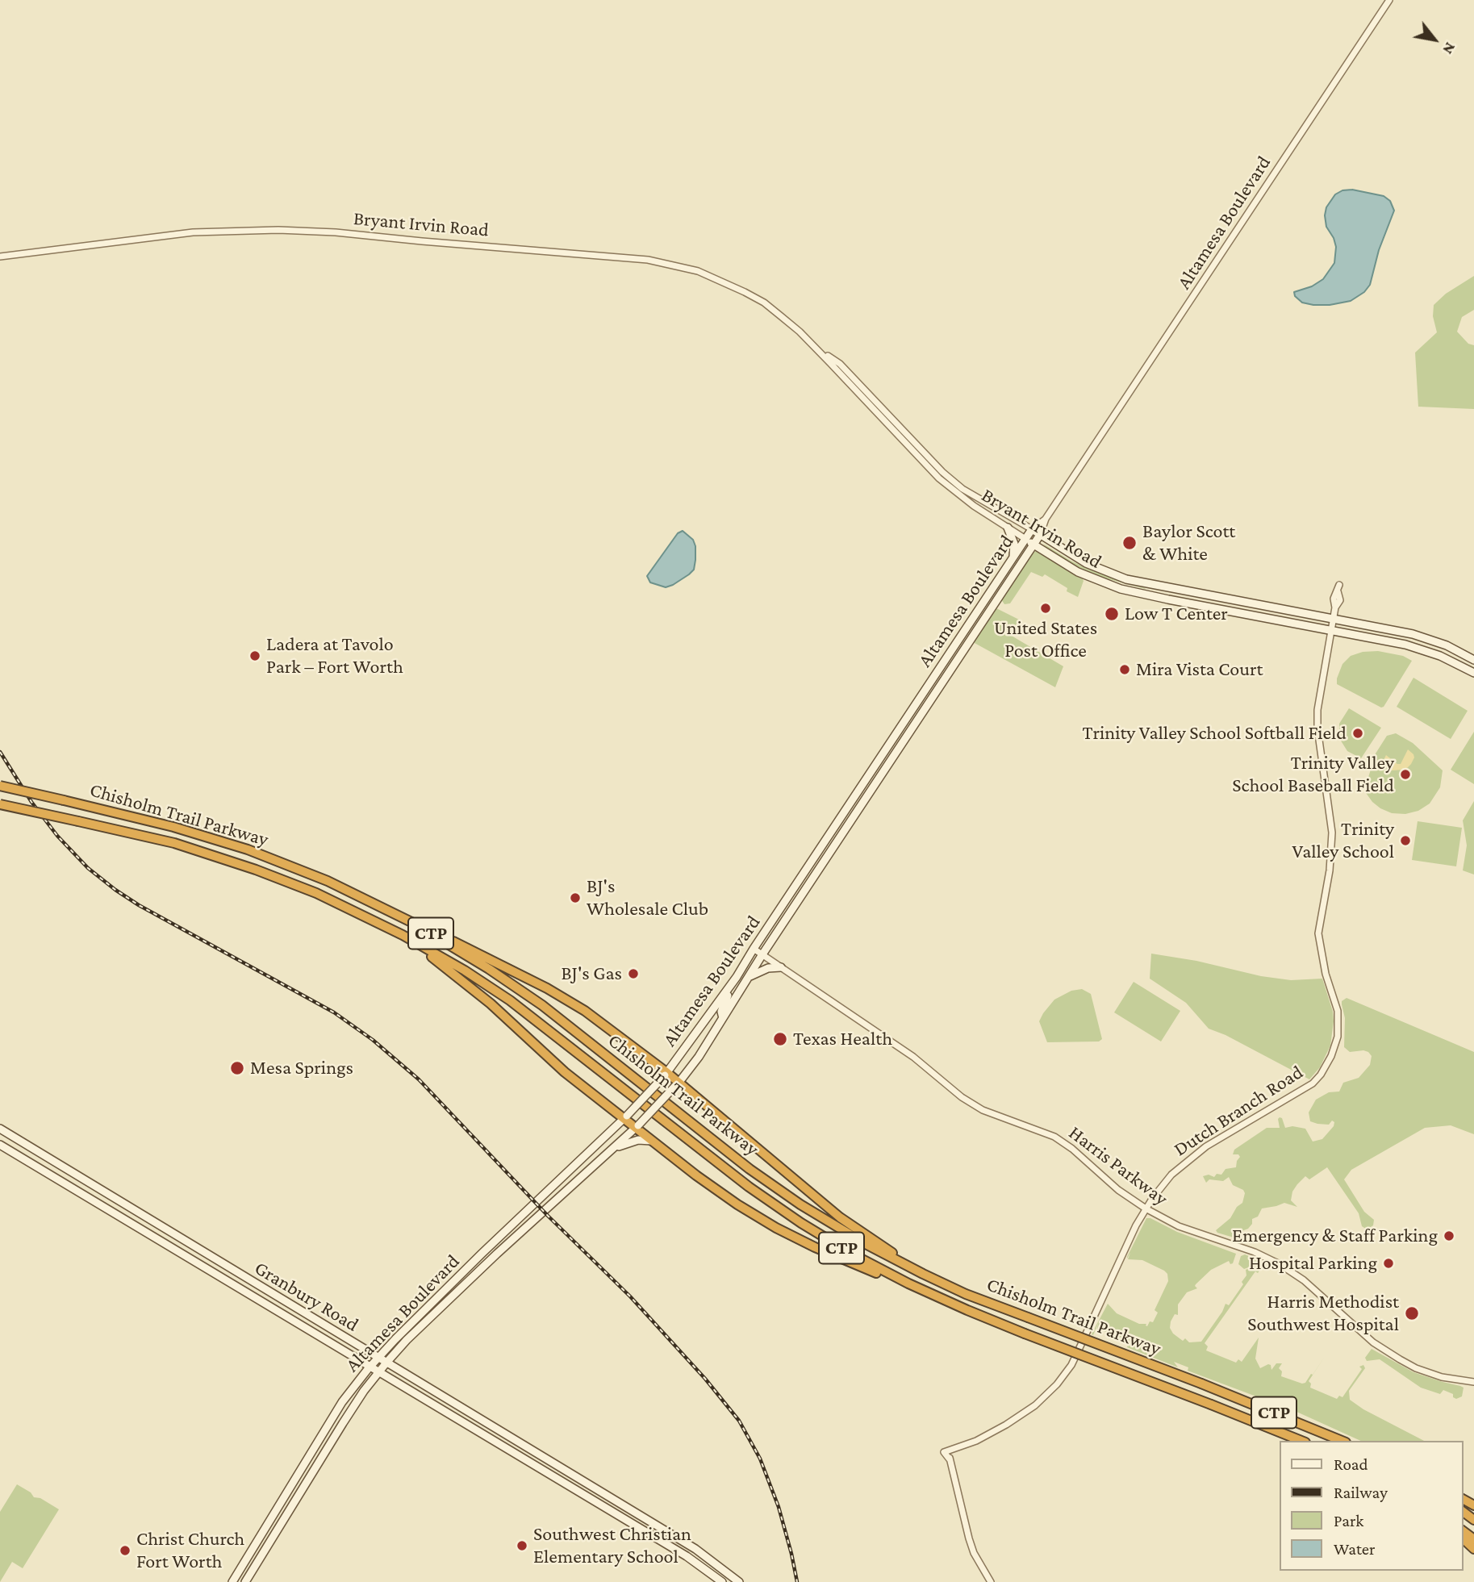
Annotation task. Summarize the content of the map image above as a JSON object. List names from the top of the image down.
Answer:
{
  "streets": {
    "highway": ["Chisholm Trail Parkway", "CTP"],
    "main road": ["Altamesa Boulevard", "Bryant Irvin Road", "Granbury Road"],
    "street": ["Dutch Branch Road", "Harris Parkway"]
  },
  "crossings": [
    ["Altamesa Boulevard", "Bryant Irvin Road"],
    ["Altamesa Boulevard", "Harris Parkway"],
    ["Altamesa Boulevard", "Granbury Road"],
    ["Bryant Irvin Road", "Dutch Branch Road"],
    ["Dutch Branch Road", "Harris Parkway"]
  ],
  "places": [
    "Baylor Scott & White",
    "United States Post Office",
    "Low T Center",
    "Ladera at Tavolo Park – Fort Worth",
    "Mira Vista Court",
    "Trinity Valley School Softball Field",
    "Trinity Valley School Baseball Field",
    "Trinity Valley School",
    "BJ's Wholesale Club",
    "BJ's Gas",
    "Texas Health",
    "Mesa Springs",
    "Emergency & Staff Parking",
    "Hospital Parking",
    "Harris Methodist Southwest Hospital",
    "Southwest Christian Elementary School",
    "Christ Church Fort Worth"
  ],
  "legend": [
    "Road",
    "Railway",
    "Park",
    "Water"
  ],
  "north": "bottom right"
}
